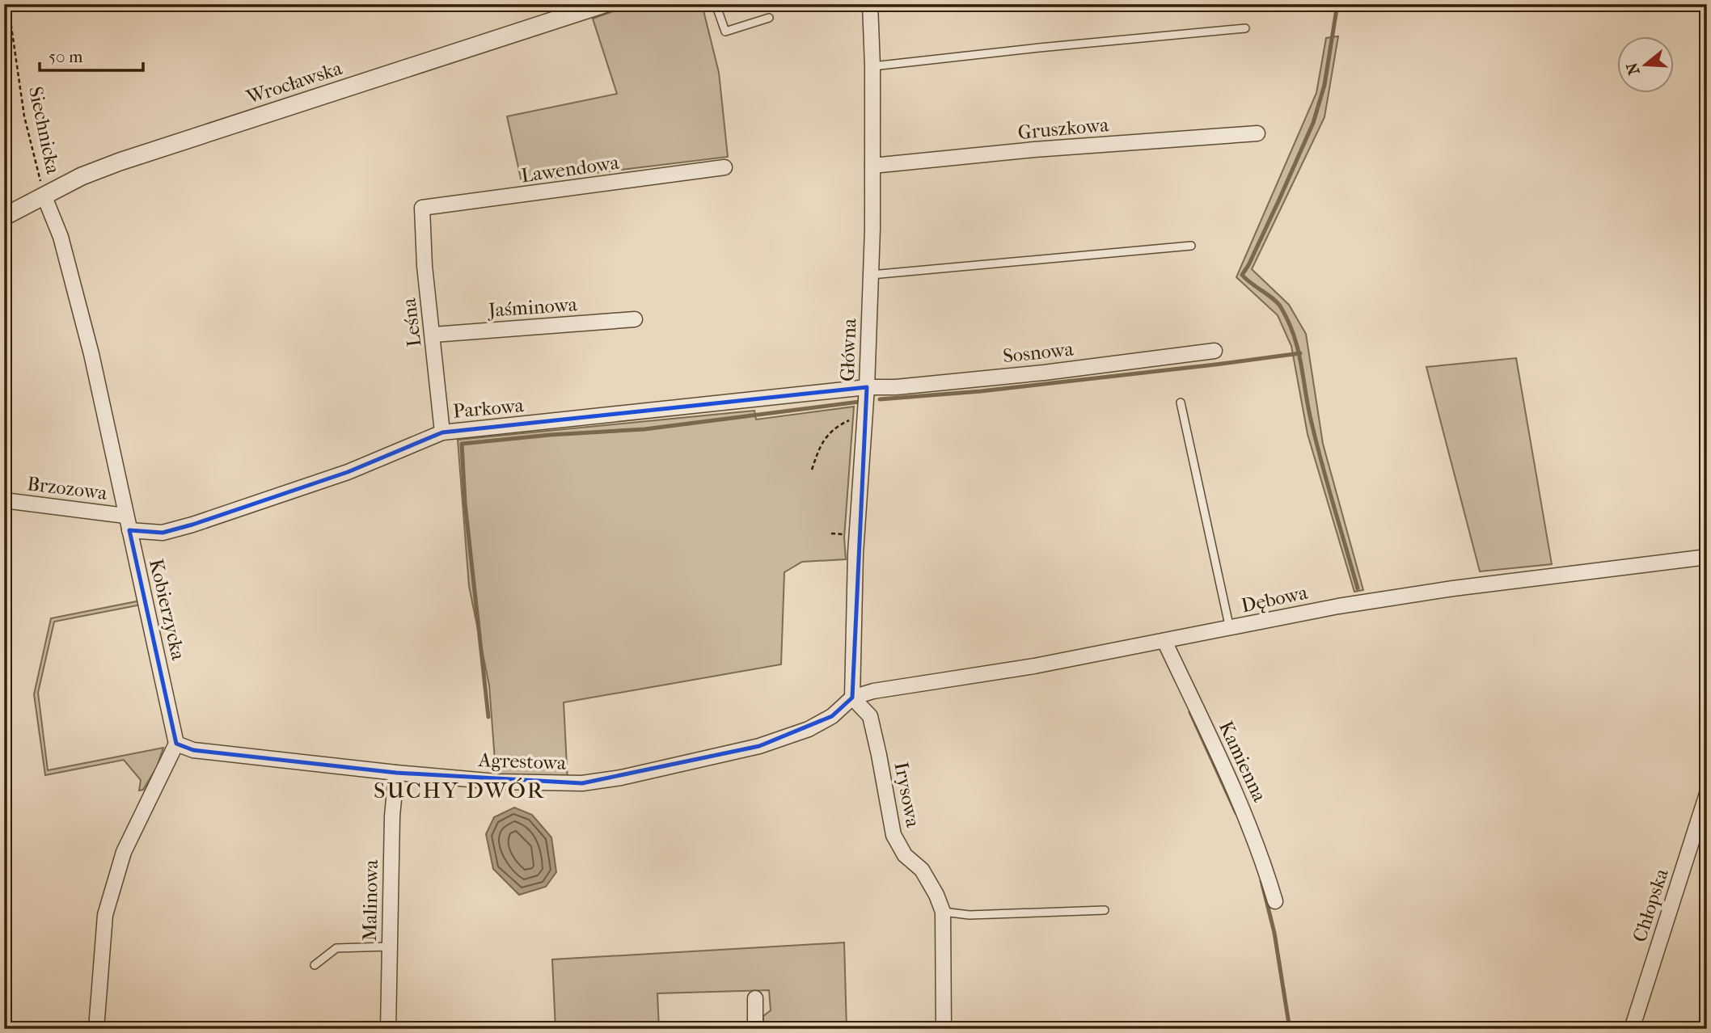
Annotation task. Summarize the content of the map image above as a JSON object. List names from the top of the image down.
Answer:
{
  "streets": {
    "street": [
      "Wrocławska",
      "Gruszkowa",
      "Lawendowa",
      "Jaśminowa",
      "Leśna",
      "Główna",
      "Sosnowa",
      "Parkowa",
      "Brzozowa",
      "Dębowa",
      "Kobierzycka",
      "Agrestowa",
      "Kamienna",
      "Irysowa",
      "Malinowa",
      "Chłopska"
    ],
    "path": ["Siechnicka"]
  },
  "crossings": [
    ["Wrocławska", "Siechnicka"],
    ["Wrocławska", "Kobierzycka"],
    ["Gruszkowa", "Główna"],
    ["Siechnicka", "Kobierzycka"],
    ["Lawendowa", "Leśna"],
    ["Jaśminowa", "Leśna"],
    ["Leśna", "Parkowa"],
    ["Główna", "Sosnowa"],
    ["Główna", "Parkowa"],
    ["Główna", "Dębowa"],
    ["Główna", "Agrestowa"],
    ["Główna", "Irysowa"],
    ["Sosnowa", "Parkowa"],
    ["Parkowa", "Kobierzycka"],
    ["Brzozowa", "Kobierzycka"],
    ["Dębowa", "Agrestowa"],
    ["Dębowa", "Kamienna"],
    ["Dębowa", "Irysowa"],
    ["Kobierzycka", "Agrestowa"],
    ["Agrestowa", "Irysowa"],
    ["Agrestowa", "Malinowa"]
  ],
  "districts": ["SUCHY DWÓR"],
  "scale_bar": "50 m",
  "north": "left"
}
